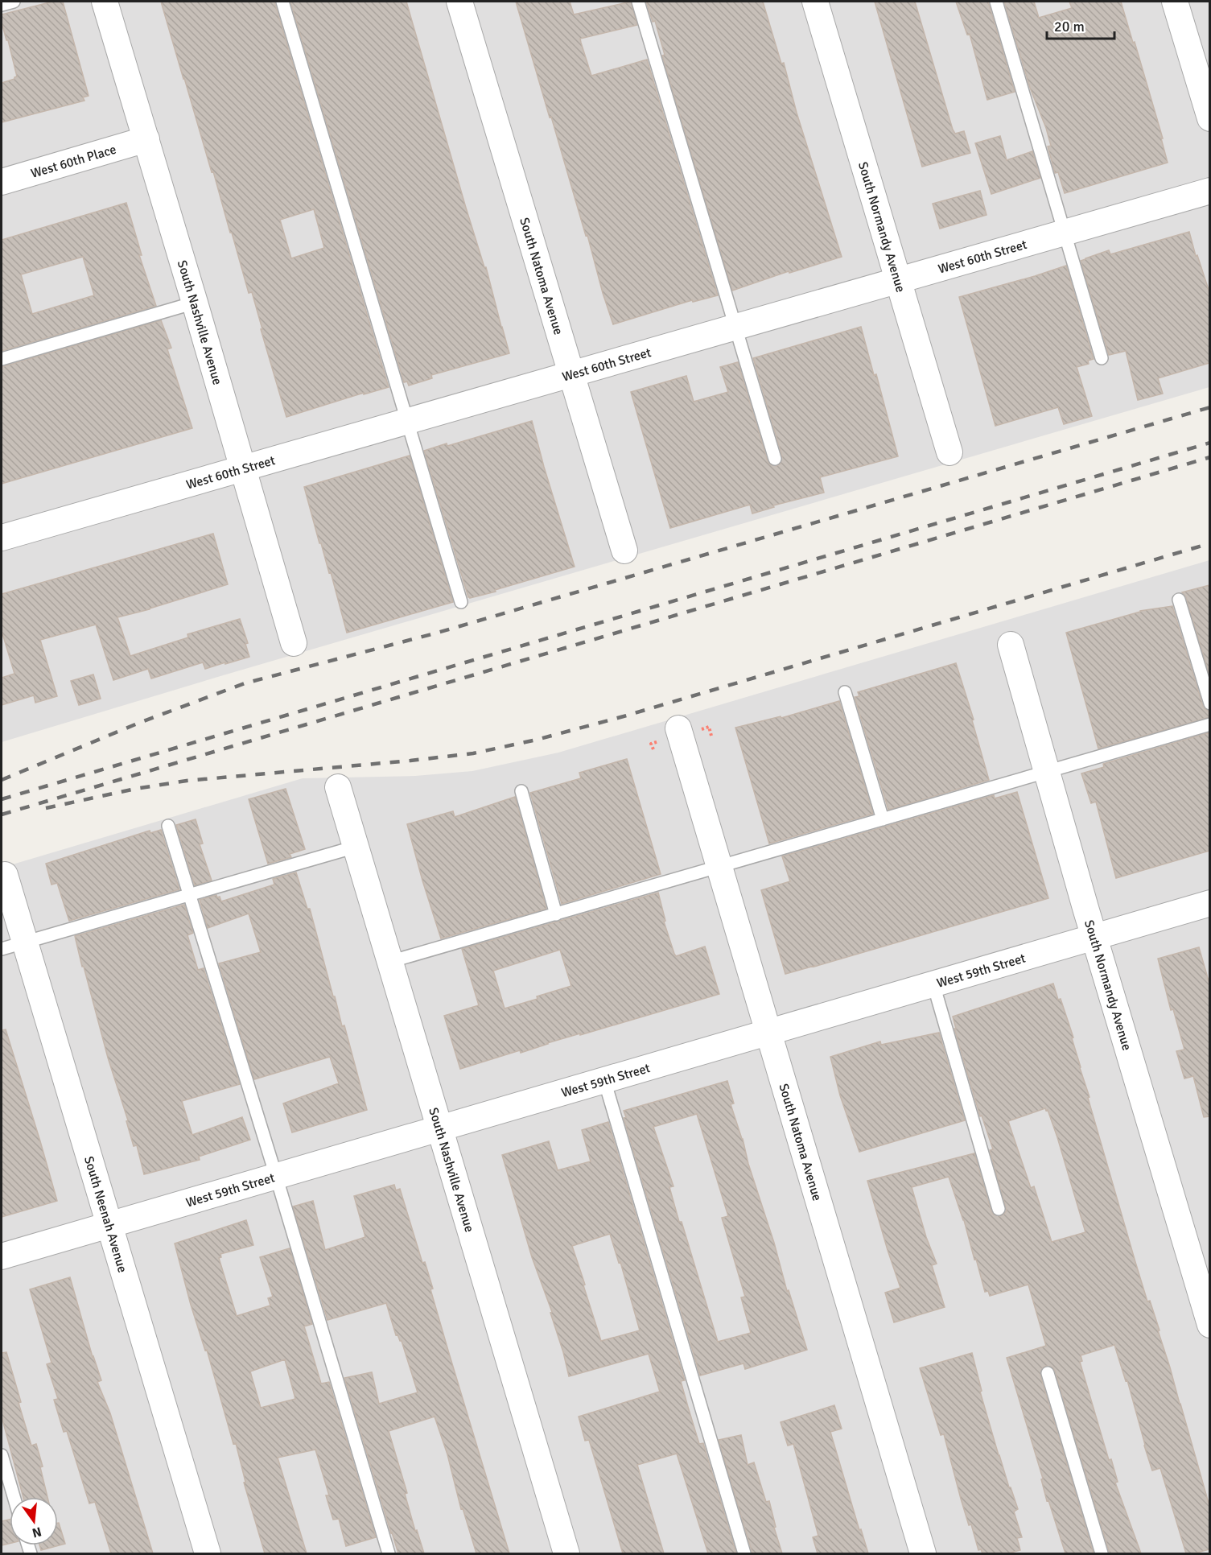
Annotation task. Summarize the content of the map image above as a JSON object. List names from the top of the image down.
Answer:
{
  "streets": {
    "street": [
      "West 60th Place",
      "South Normandy Avenue",
      "West 60th Street",
      "South Natoma Avenue",
      "South Nashville Avenue",
      "West 59th Street",
      "South Neenah Avenue"
    ]
  },
  "crossings": [
    ["West 60th Place", "South Nashville Avenue"],
    ["South Normandy Avenue", "West 60th Street"],
    ["South Normandy Avenue", "West 59th Street"],
    ["West 60th Street", "South Natoma Avenue"],
    ["West 60th Street", "South Nashville Avenue"],
    ["South Natoma Avenue", "West 59th Street"],
    ["South Nashville Avenue", "West 59th Street"],
    ["West 59th Street", "South Neenah Avenue"]
  ],
  "scale_bar": "20 m",
  "north": "bottom"
}
